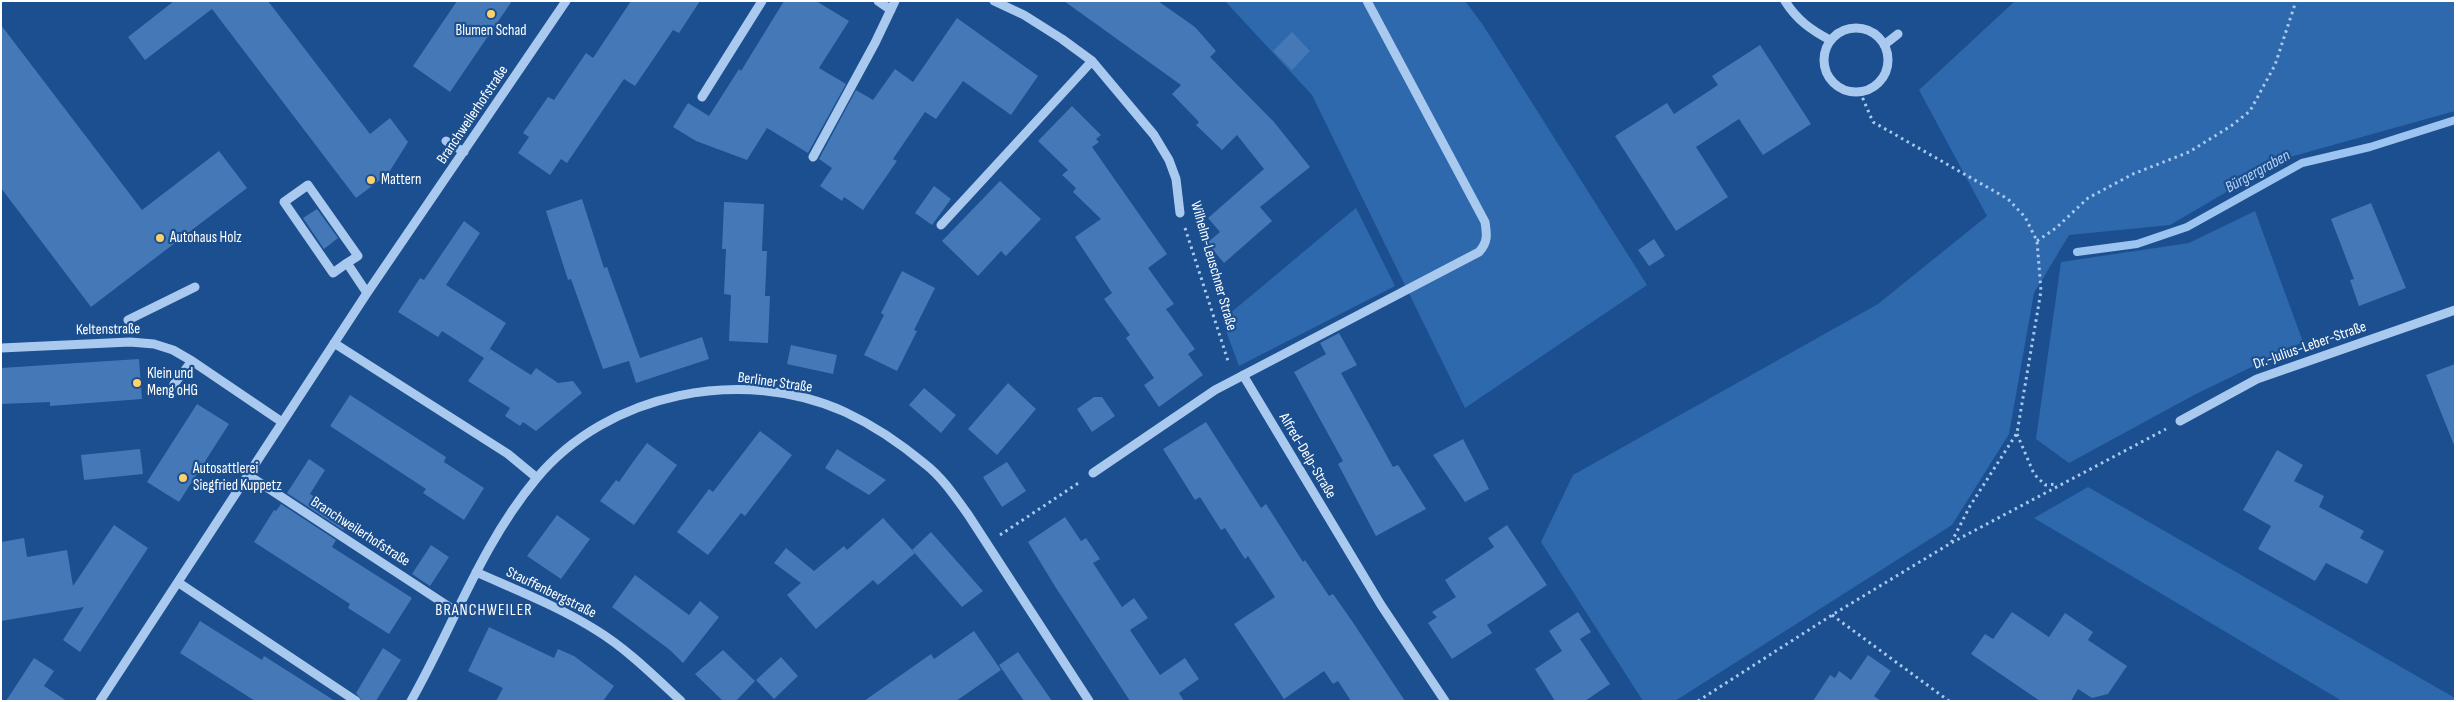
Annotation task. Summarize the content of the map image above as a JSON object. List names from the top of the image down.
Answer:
{
  "streets": {
    "street": [
      "Branchweilerhofstraße",
      "Wilhelm-Leuschner Straße",
      "Keltenstraße",
      "Dr.-Julius-Leber-Straße",
      "Berliner Straße",
      "Alfred-Delp-Straße",
      "Stauffenbergstraße"
    ]
  },
  "crossings": [
    ["Branchweilerhofstraße", "Keltenstraße"],
    ["Branchweilerhofstraße", "Berliner Straße"],
    ["Wilhelm-Leuschner Straße", "Alfred-Delp-Straße"],
    ["Berliner Straße", "Stauffenbergstraße"]
  ],
  "districts": ["BRANCHWEILER"],
  "water": ["Bürgergraben"],
  "places": [
    "Blumen Schad",
    "Mattern",
    "Autohaus Holz",
    "Klein und Meng oHG",
    "Autosattlerei Siegfried Kuppetz"
  ]
}
